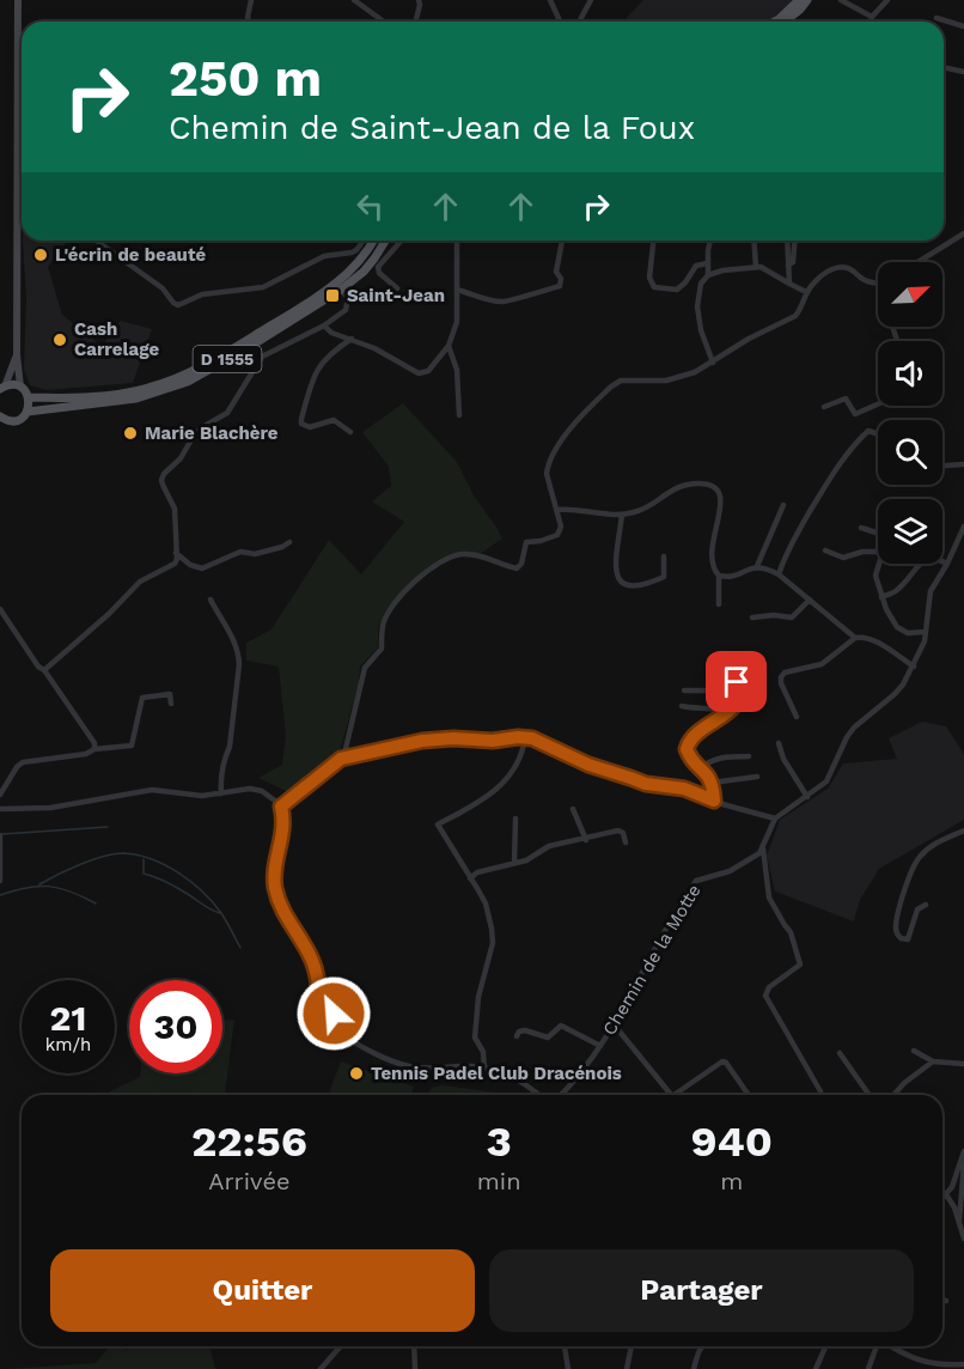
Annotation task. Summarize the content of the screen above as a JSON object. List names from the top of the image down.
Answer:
{
  "streets": {
    "main road": ["D 1555"],
    "street": ["Chemin de la Motte"]
  },
  "places": {
    "other": [
      "L'écrin de beauté",
      "Cash Carrelage",
      "Marie Blachère",
      "Tennis Padel Club Dracénois"
    ],
    "transit": ["Saint-Jean"]
  },
  "north": "top right",
  "page": {
    "turn": ["250 m", "Chemin de Saint-Jean de la Foux"],
    "speed": "21 km/h",
    "limit": "30",
    "eta": [
      "22:56",
      "Arrivée",
      "3",
      "min",
      "940",
      "m"
    ],
    "buttons": ["Quitter", "Partager"]
  }
}
